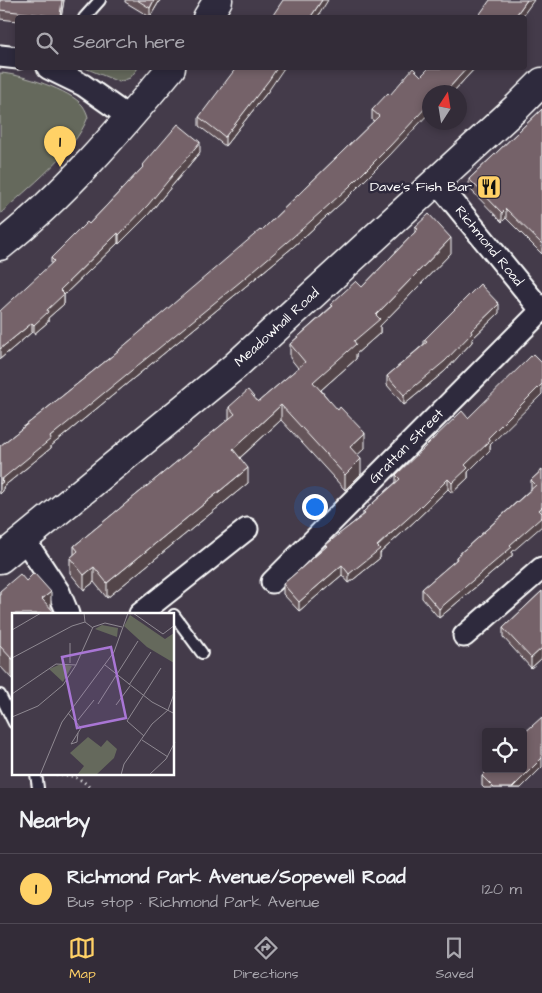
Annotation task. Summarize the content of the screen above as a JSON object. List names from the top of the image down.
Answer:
{
  "streets": {
    "street": ["Richmond Road", "Meadowhall Road", "Grattan Street"]
  },
  "crossings": [
    ["Richmond Road", "Meadowhall Road"],
    ["Richmond Road", "Grattan Street"]
  ],
  "places": {
    "restaurant": ["Dave's Fish Bar"]
  },
  "north": "top",
  "page": {
    "search": "Search here",
    "pins": "1",
    "heading": "Nearby",
    "list": [
      {
        "mark": "1",
        "name": "Richmond Park Avenue/Sopewell Road",
        "note": "Bus stop · Richmond Park Avenue",
        "value": "120 m"
      }
    ],
    "nav": ["Map", "Directions", "Saved"]
  }
}
